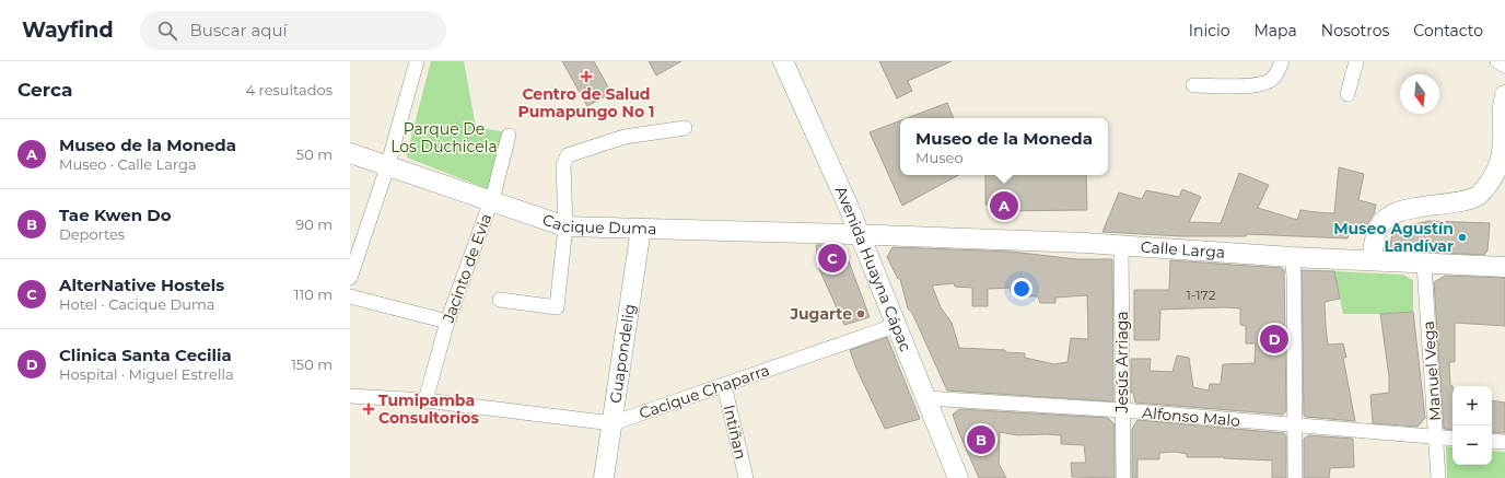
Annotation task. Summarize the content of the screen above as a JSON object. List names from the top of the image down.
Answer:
{
  "streets": {
    "street": [
      "Cacique Duma",
      "Calle Larga",
      "Jacinto de Evia",
      "Avenida Huayna Cápac",
      "Guapondelig",
      "Jesús Arriaga",
      "Manuel Vega",
      "Cacique Chaparra",
      "Alfonso Malo",
      "Intiñan"
    ]
  },
  "crossings": [
    ["Cacique Duma", "Calle Larga"],
    ["Cacique Duma", "Jacinto de Evia"],
    ["Cacique Duma", "Avenida Huayna Cápac"],
    ["Cacique Duma", "Guapondelig"],
    ["Calle Larga", "Avenida Huayna Cápac"],
    ["Calle Larga", "Jesús Arriaga"],
    ["Calle Larga", "Manuel Vega"],
    ["Jacinto de Evia", "Cacique Chaparra"],
    ["Avenida Huayna Cápac", "Cacique Chaparra"],
    ["Avenida Huayna Cápac", "Alfonso Malo"],
    ["Guapondelig", "Cacique Chaparra"],
    ["Jesús Arriaga", "Alfonso Malo"],
    ["Manuel Vega", "Alfonso Malo"],
    ["Cacique Chaparra", "Intiñan"]
  ],
  "parks": ["Parque De Los Duchicela"],
  "places": {
    "health": ["Centro de Salud Pumapungo No 1", "Tumipamba Consultorios"],
    "other": ["Museo Agustín Landívar", "Jugarte"]
  },
  "house_numbers": ["1-172"],
  "north": "bottom",
  "page": {
    "header": "Wayfind",
    "search": "Buscar aquí",
    "nav": [
      "Inicio",
      "Mapa",
      "Nosotros",
      "Contacto"
    ],
    "heading": ["Cerca", "4 resultados"],
    "list": [
      {
        "mark": "A",
        "name": "Museo de la Moneda",
        "note": "Museo · Calle Larga",
        "value": "50 m"
      },
      {
        "mark": "B",
        "name": "Tae Kwen Do",
        "note": "Deportes",
        "value": "90 m"
      },
      {
        "mark": "C",
        "name": "AlterNative Hostels",
        "note": "Hotel · Cacique Duma",
        "value": "110 m"
      },
      {
        "mark": "D",
        "name": "Clinica Santa Cecilia",
        "note": "Hospital · Miguel Estrella",
        "value": "150 m"
      }
    ],
    "popup": ["Museo de la Moneda", "Museo"],
    "pins": [
      "A",
      "C",
      "D",
      "B"
    ],
    "map_buttons": ["+", "−"]
  }
}
